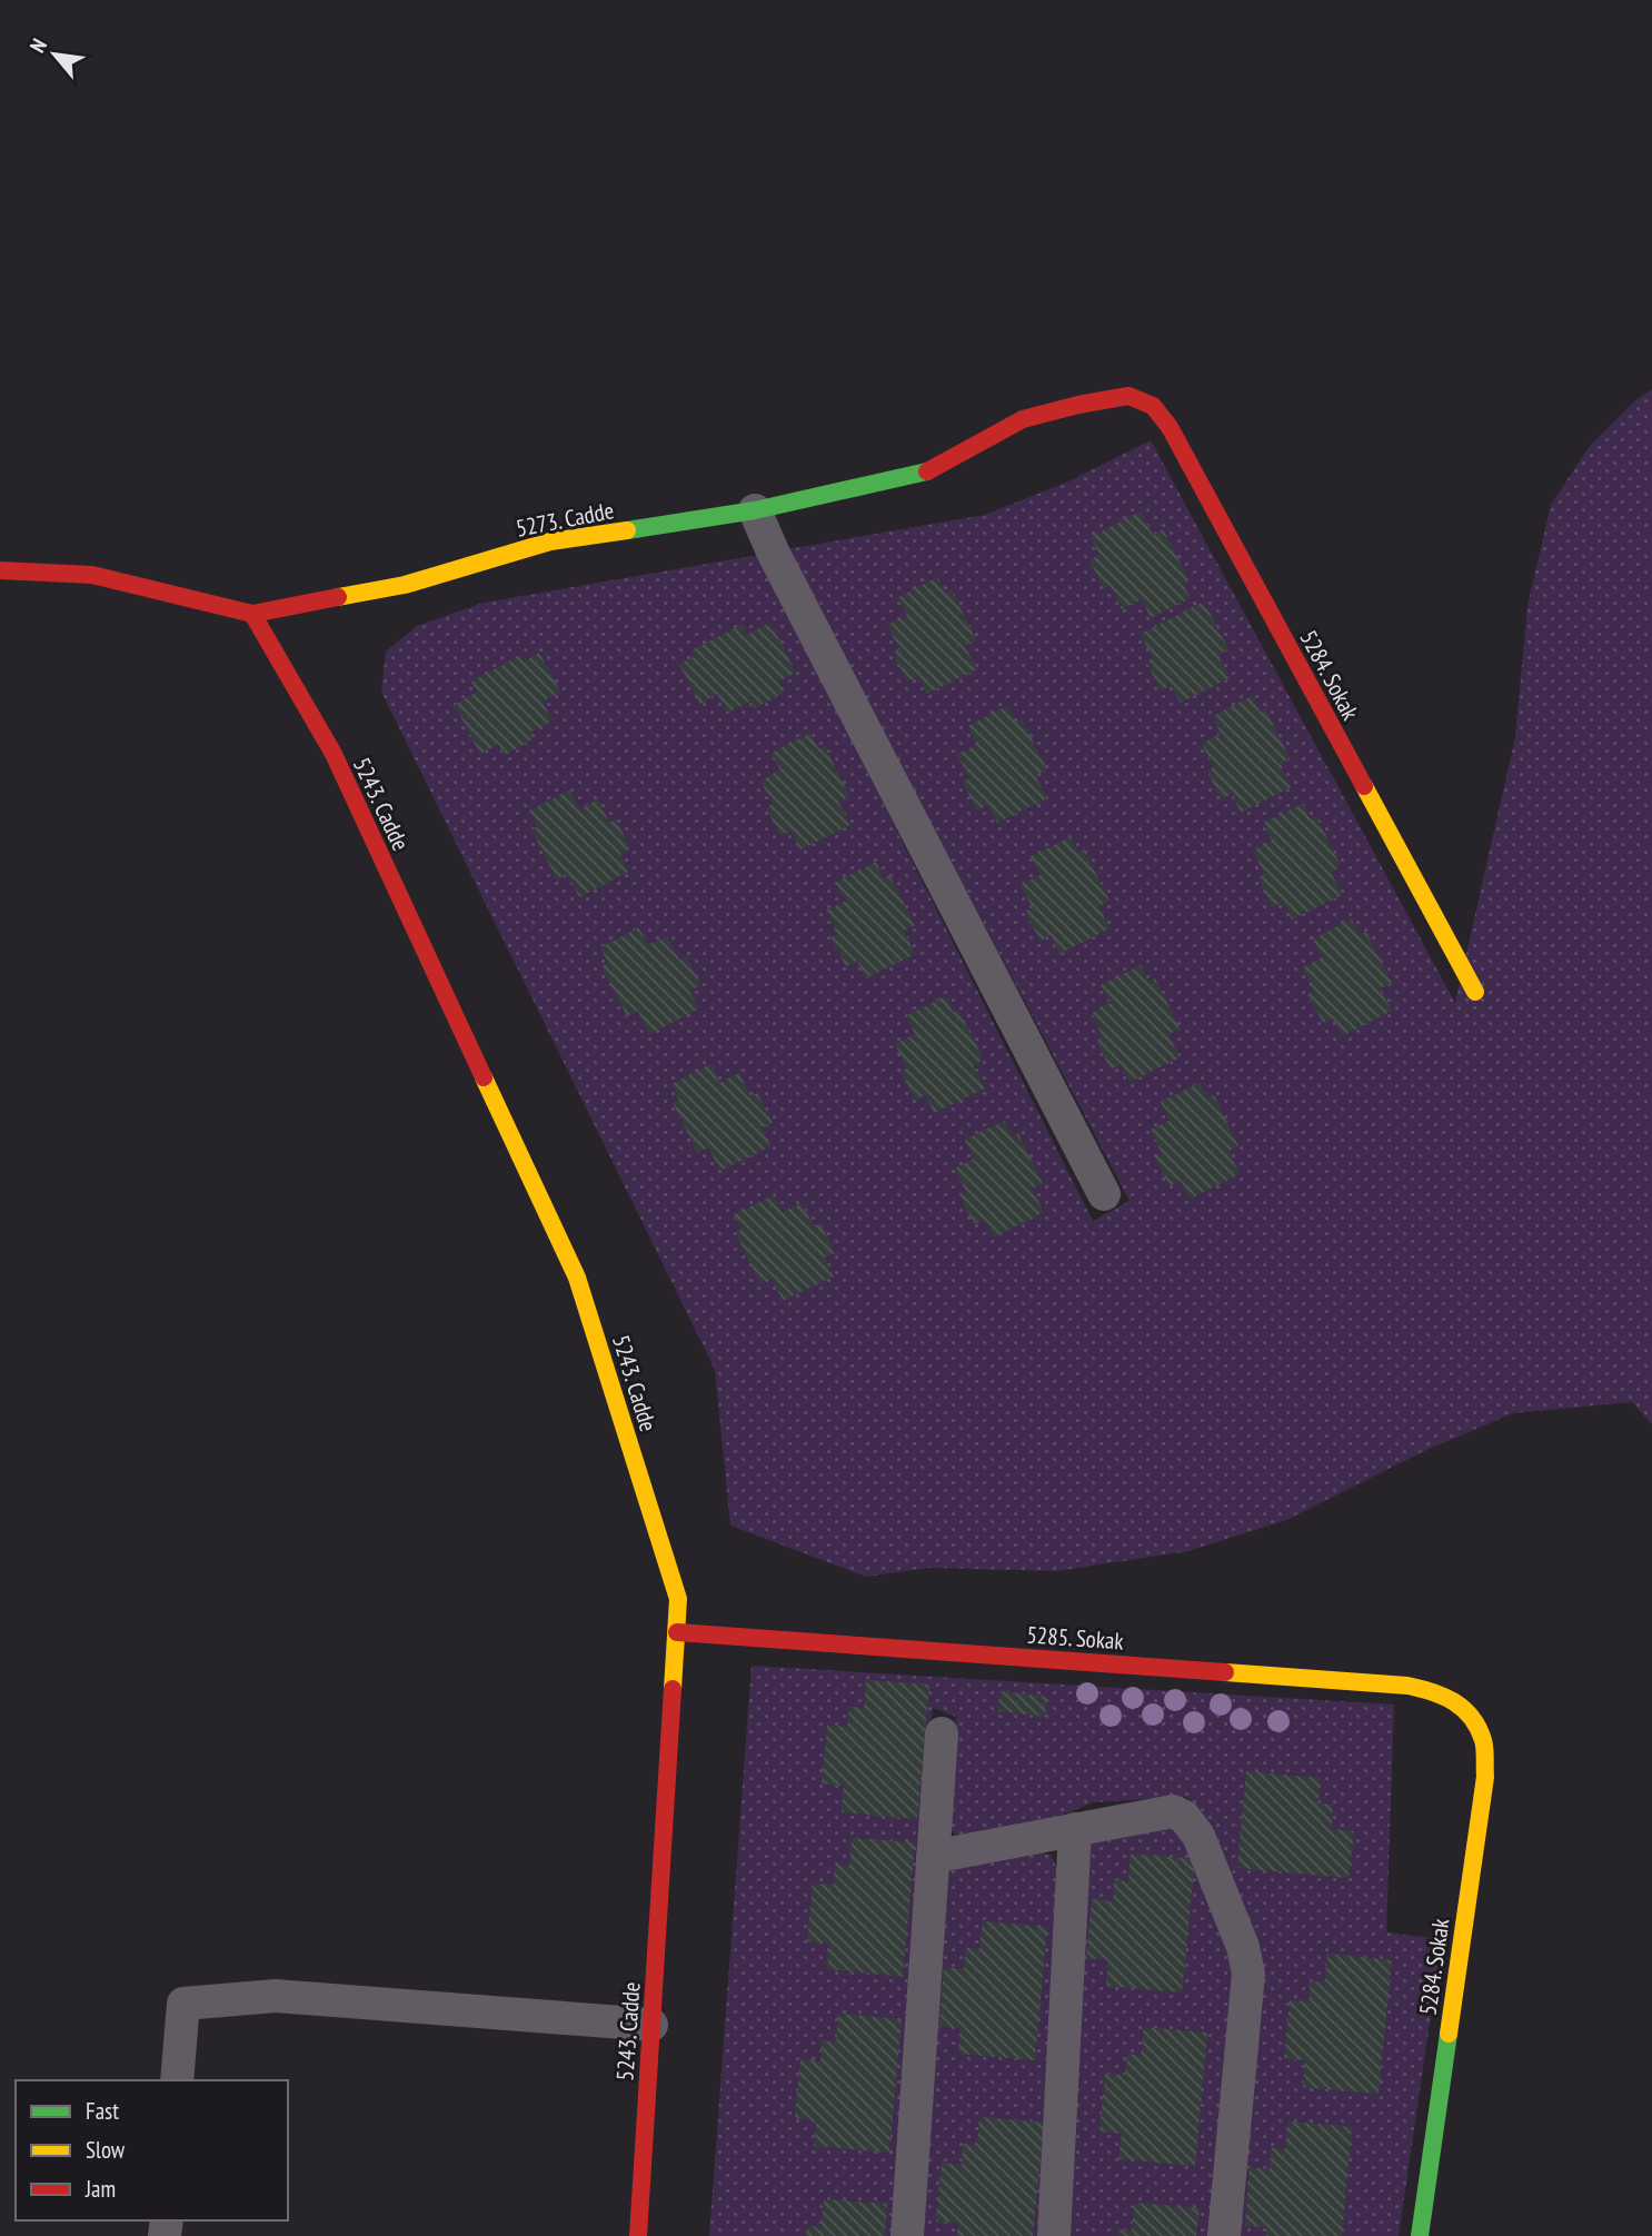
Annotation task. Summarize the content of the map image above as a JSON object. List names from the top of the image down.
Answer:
{
  "streets": {
    "street": [
      "5273. Cadde",
      "5284. Sokak",
      "5243. Cadde",
      "5285. Sokak"
    ]
  },
  "crossings": [
    ["5273. Cadde", "5284. Sokak"],
    ["5273. Cadde", "5243. Cadde"],
    ["5284. Sokak", "5285. Sokak"],
    ["5243. Cadde", "5285. Sokak"]
  ],
  "legend": ["Fast", "Slow", "Jam"],
  "north": "top left"
}
